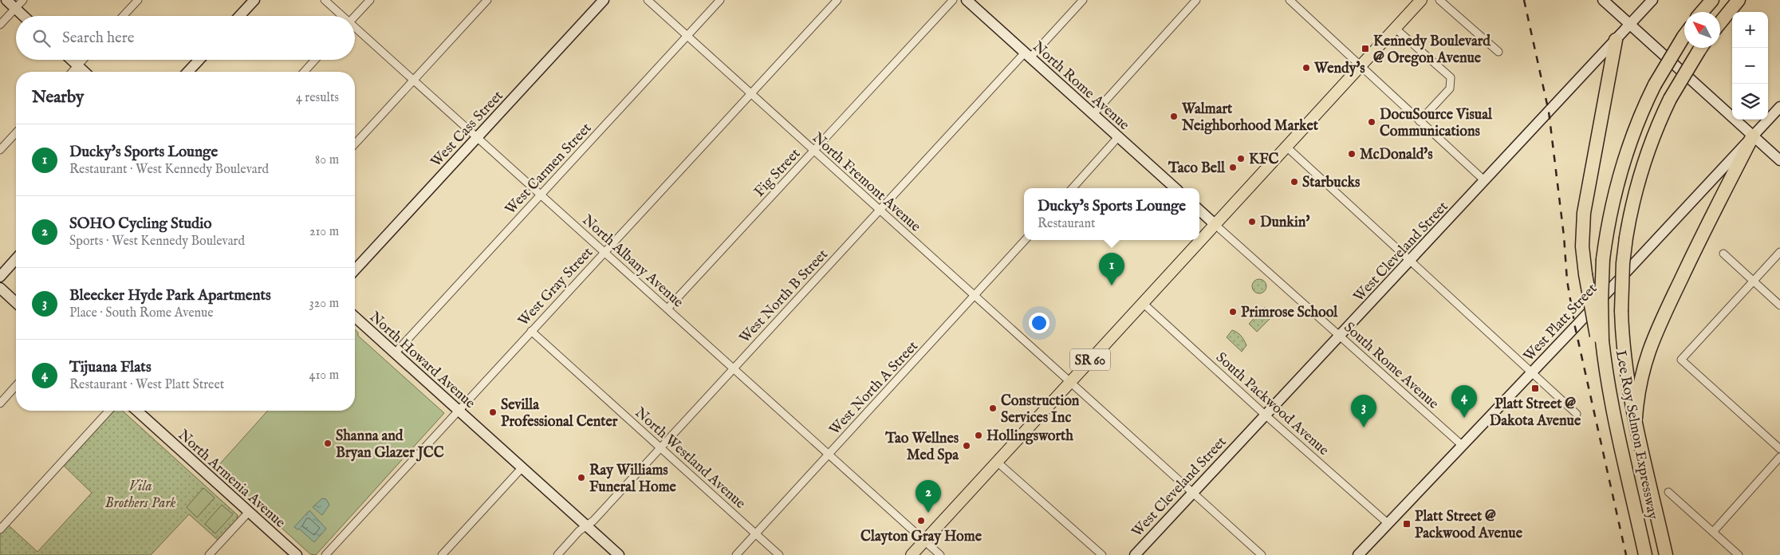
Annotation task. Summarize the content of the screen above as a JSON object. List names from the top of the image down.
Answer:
{
  "streets": {
    "highway": ["Lee Roy Selmon Expressway"],
    "main road": [
      "North Rome Avenue",
      "West Cass Street",
      "West Cleveland Street",
      "West Platt Street",
      "North Howard Avenue",
      "SR 60",
      "North Armenia Avenue"
    ],
    "street": [
      "West Carmen Street",
      "Fig Street",
      "North Fremont Avenue",
      "North Albany Avenue",
      "West Gray Street",
      "West North B Street",
      "South Rome Avenue",
      "West North A Street",
      "South Packwood Avenue",
      "North Westland Avenue"
    ]
  },
  "crossings": [
    ["North Rome Avenue", "West North B Street"],
    ["West Cass Street", "North Albany Avenue"],
    ["West Carmen Street", "North Fremont Avenue"],
    ["West Carmen Street", "North Albany Avenue"],
    ["West Carmen Street", "North Howard Avenue"],
    ["Fig Street", "North Fremont Avenue"],
    ["Fig Street", "North Albany Avenue"],
    ["North Fremont Avenue", "West Cleveland Street"],
    ["North Fremont Avenue", "West Gray Street"],
    ["North Fremont Avenue", "West North B Street"],
    ["North Fremont Avenue", "SR 60"],
    ["North Fremont Avenue", "West North A Street"],
    ["West Cleveland Street", "South Rome Avenue"],
    ["West Cleveland Street", "South Packwood Avenue"],
    ["North Albany Avenue", "West Gray Street"],
    ["North Albany Avenue", "West North B Street"],
    ["North Albany Avenue", "SR 60"],
    ["North Albany Avenue", "West North A Street"],
    ["West Gray Street", "North Howard Avenue"],
    ["West Gray Street", "North Westland Avenue"],
    ["West North B Street", "North Howard Avenue"],
    ["West North B Street", "North Westland Avenue"],
    ["West Platt Street", "South Rome Avenue"],
    ["West Platt Street", "South Packwood Avenue"],
    ["SR 60", "South Rome Avenue"],
    ["SR 60", "South Packwood Avenue"],
    ["West North A Street", "North Westland Avenue"]
  ],
  "parks": ["Vila Brothers Park"],
  "places": {
    "transit": ["Kennedy Boulevard @ Oregon Avenue", "Platt Street @ Dakota Avenue", "Platt Street @ Packwood Avenue"],
    "other": [
      "Wendy's",
      "Walmart Neighborhood Market",
      "DocuSource Visual Communications",
      "McDonald's",
      "KFC",
      "Taco Bell",
      "Starbucks",
      "Dunkin'",
      "Primrose School",
      "Construction Services Inc",
      "Sevilla Professional Center",
      "Hollingsworth",
      "Shanna and Bryan Glazer JCC",
      "Tao Wellnes Med Spa",
      "Ray Williams Funeral Home",
      "Clayton Gray Home"
    ]
  },
  "north": "top left",
  "page": {
    "map_buttons": ["+", "−"],
    "search": "Search here",
    "heading": ["Nearby", "4 results"],
    "list": [
      {
        "mark": "1",
        "name": "Ducky's Sports Lounge",
        "note": "Restaurant · West Kennedy Boulevard",
        "value": "80 m"
      },
      {
        "mark": "2",
        "name": "SOHO Cycling Studio",
        "note": "Sports · West Kennedy Boulevard",
        "value": "210 m"
      },
      {
        "mark": "3",
        "name": "Bleecker Hyde Park Apartments",
        "note": "Place · South Rome Avenue",
        "value": "320 m"
      },
      {
        "mark": "4",
        "name": "Tijuana Flats",
        "note": "Restaurant · West Platt Street",
        "value": "410 m"
      }
    ],
    "popup": ["Ducky's Sports Lounge", "Restaurant"],
    "pins": [
      "1",
      "4",
      "3",
      "2"
    ]
  }
}
